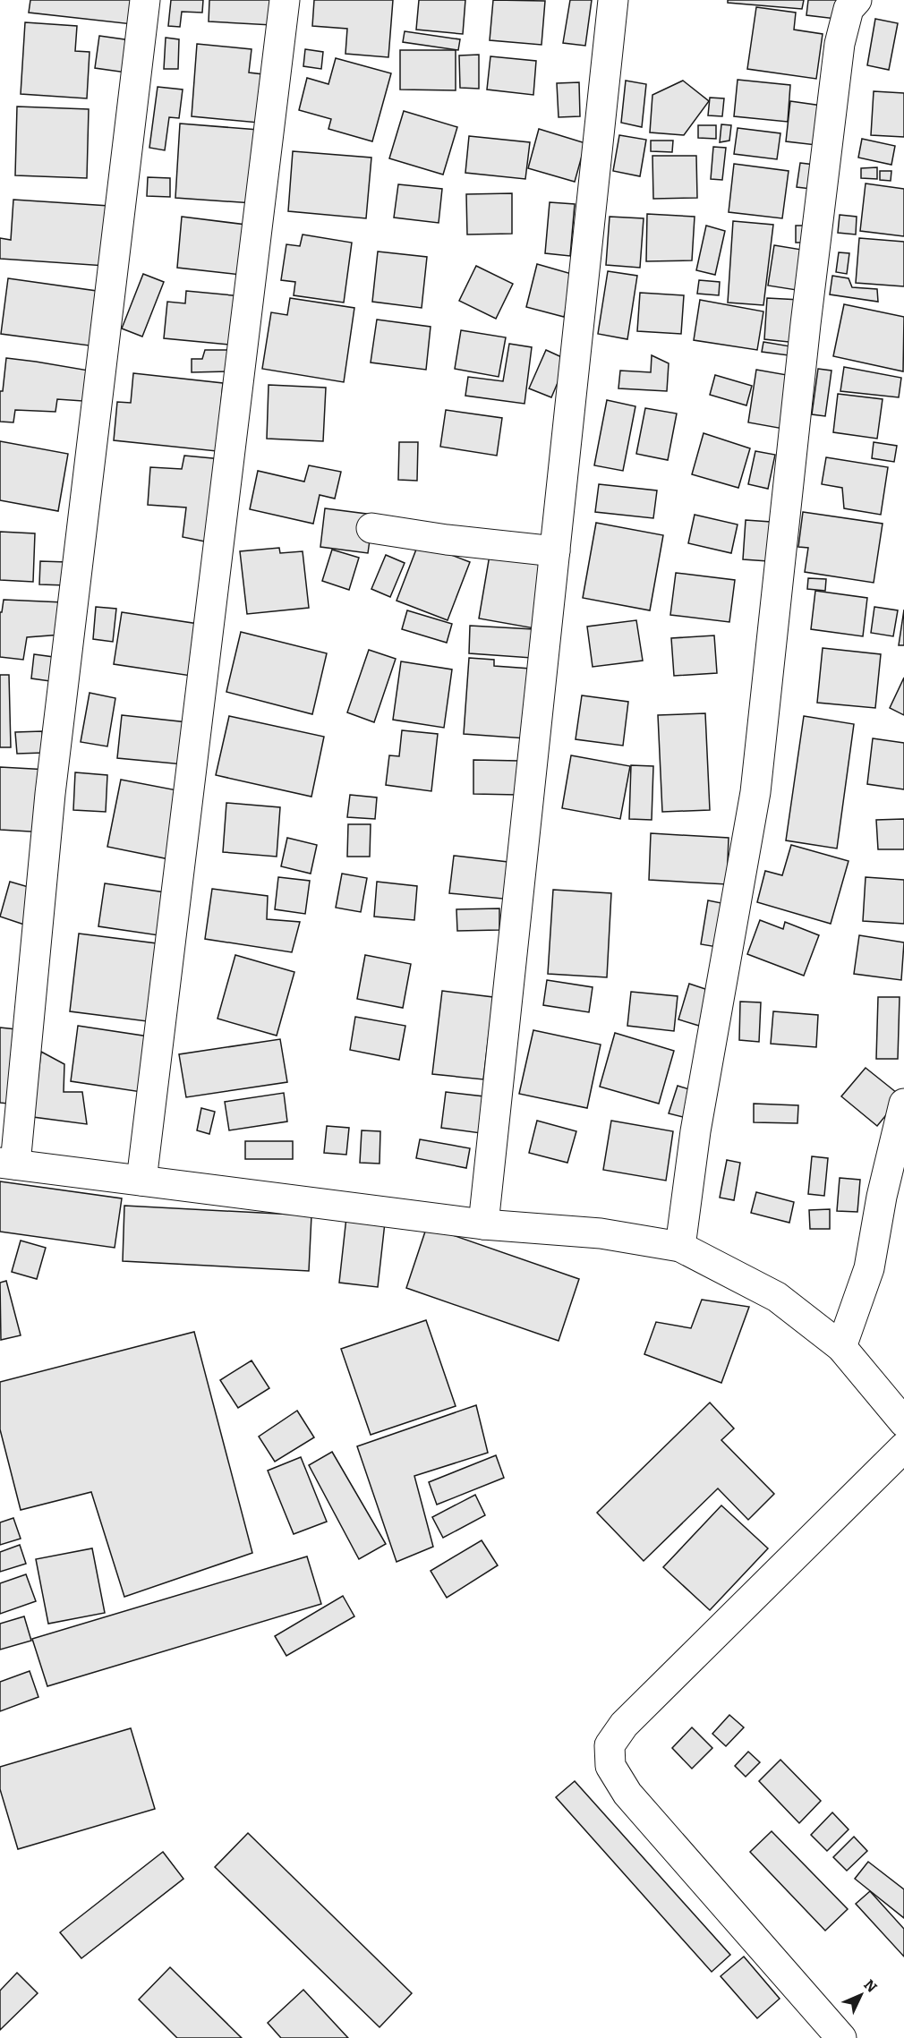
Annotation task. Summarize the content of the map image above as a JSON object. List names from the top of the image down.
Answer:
{
  "north": "top right"
}
